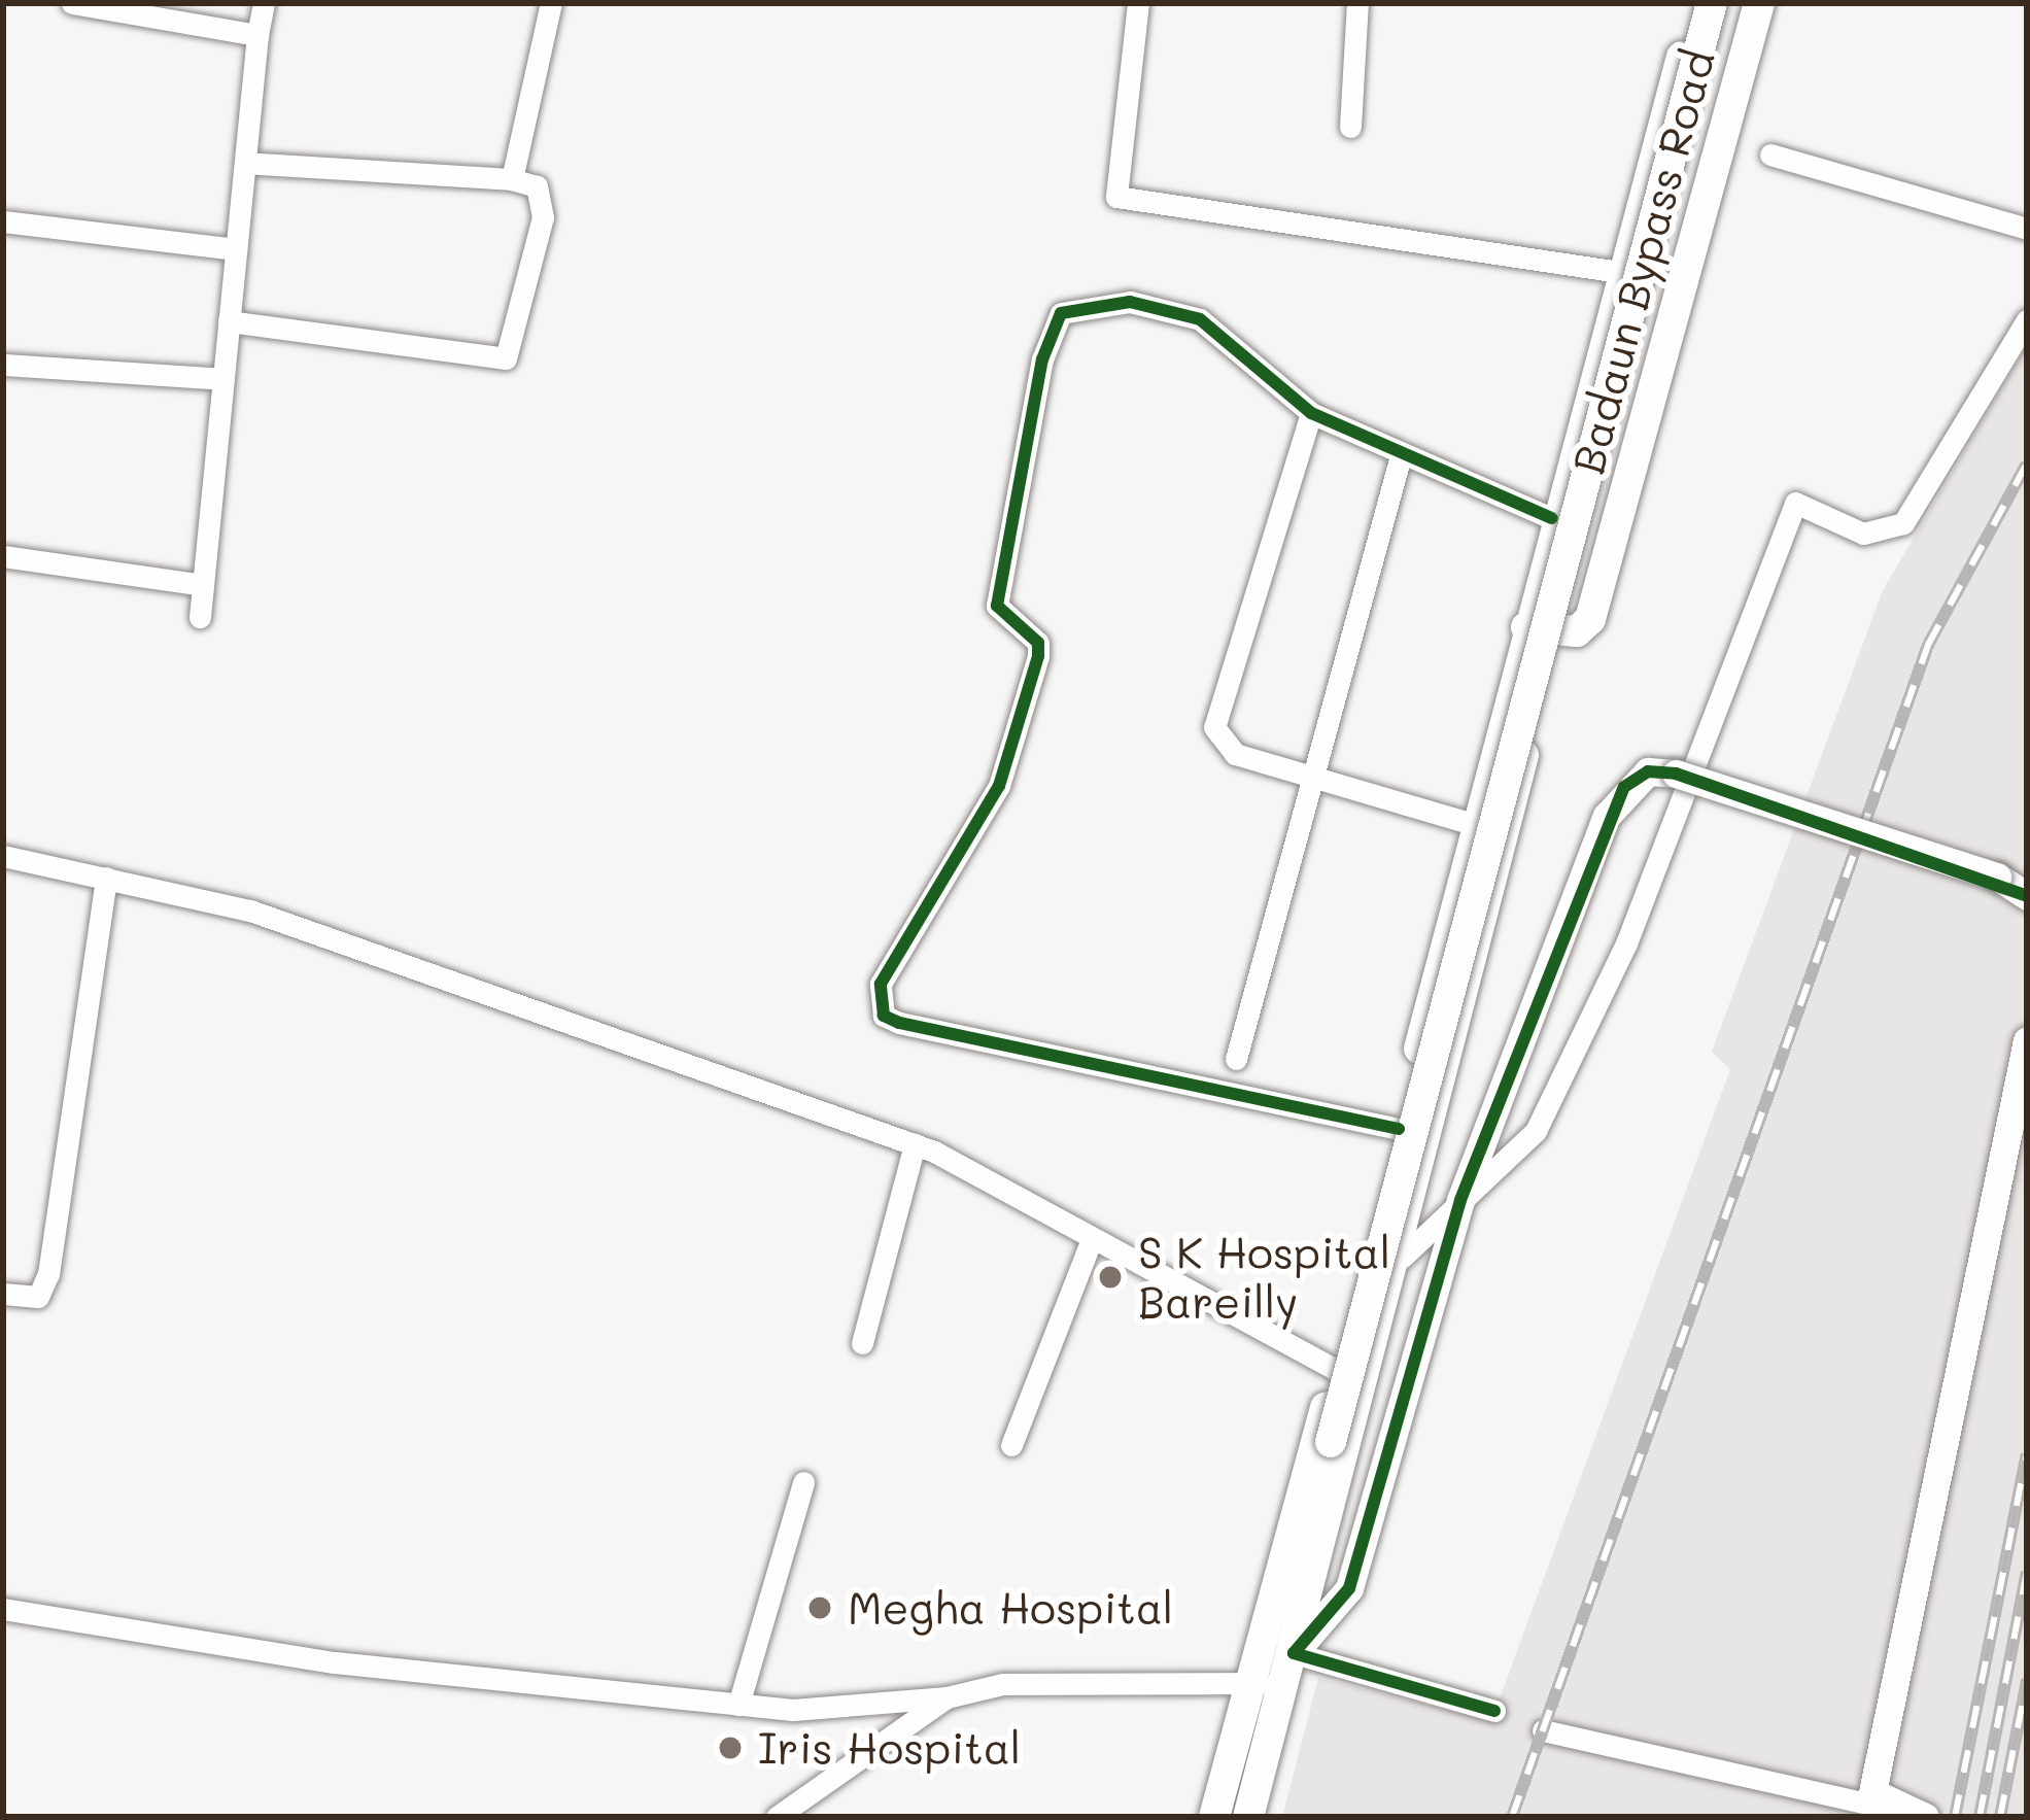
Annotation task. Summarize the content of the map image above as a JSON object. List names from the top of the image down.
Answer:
{
  "streets": {
    "main road": ["Badaun Bypass Road"]
  },
  "places": ["S K Hospital Bareilly", "Megha Hospital", "Iris Hospital"]
}
